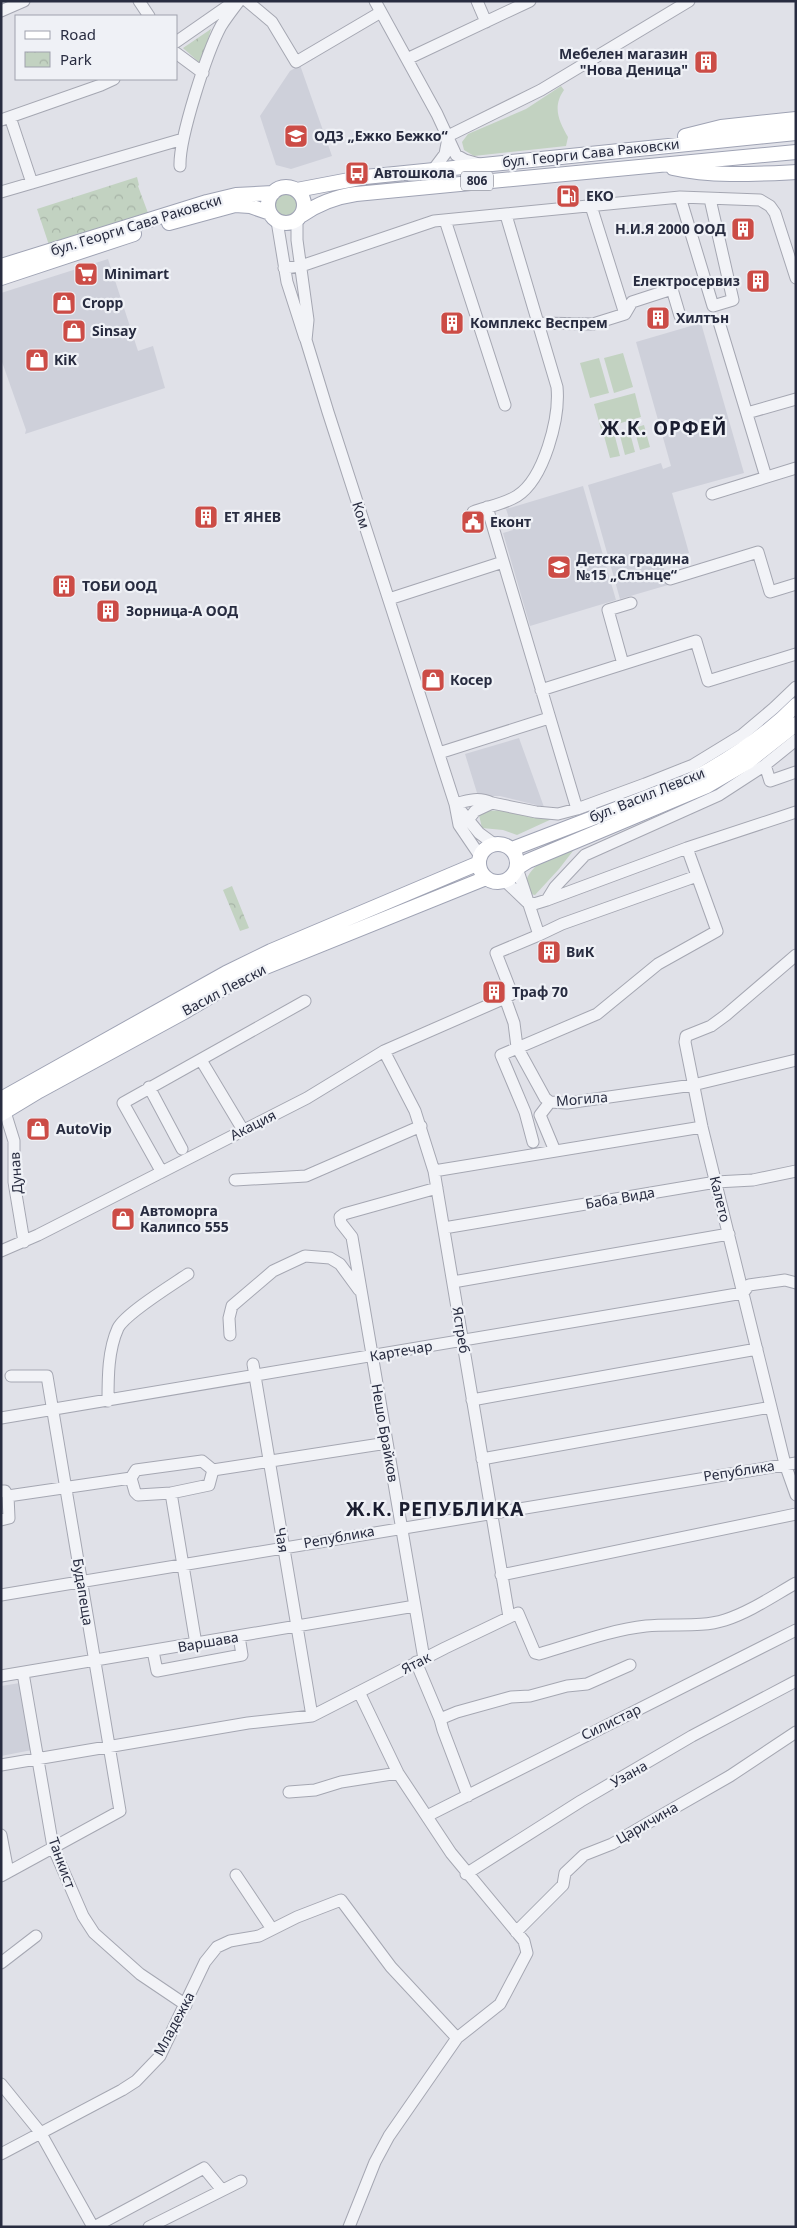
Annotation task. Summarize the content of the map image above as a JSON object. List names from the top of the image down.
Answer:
{
  "streets": {
    "main road": [
      "бул. Георги Сава Раковски",
      "806",
      "бул. Васил Левски",
      "Васил Левски"
    ],
    "street": [
      "Ком",
      "Могила",
      "Акация",
      "Дунав",
      "Баба Вида",
      "Калето",
      "Ястреб",
      "Картечар",
      "Нешо Брайков",
      "Република",
      "Чая",
      "Будапеща",
      "Варшава",
      "Ятак",
      "Силистар",
      "Узана",
      "Царичина",
      "Танкист",
      "Младежка"
    ]
  },
  "crossings": [
    ["бул. Георги Сава Раковски", "806"],
    ["бул. Георги Сава Раковски", "Ком"],
    ["806", "Ком"],
    ["Ком", "бул. Васил Левски"],
    ["Ком", "Васил Левски"],
    ["бул. Васил Левски", "Васил Левски"],
    ["Васил Левски", "Дунав"],
    ["Могила", "Акация"],
    ["Могила", "Калето"],
    ["Акация", "Дунав"],
    ["Акация", "Ястреб"],
    ["Баба Вида", "Калето"],
    ["Баба Вида", "Ястреб"],
    ["Калето", "Картечар"],
    ["Калето", "Република"],
    ["Ястреб", "Картечар"],
    ["Ястреб", "Нешо Брайков"],
    ["Ястреб", "Република"],
    ["Ястреб", "Ятак"],
    ["Картечар", "Нешо Брайков"],
    ["Картечар", "Чая"],
    ["Картечар", "Будапеща"],
    ["Нешо Брайков", "Република"],
    ["Нешо Брайков", "Варшава"],
    ["Нешо Брайков", "Ятак"],
    ["Нешо Брайков", "Силистар"],
    ["Република", "Чая"],
    ["Република", "Будапеща"],
    ["Чая", "Варшава"],
    ["Чая", "Ятак"],
    ["Будапеща", "Варшава"],
    ["Будапеща", "Ятак"],
    ["Будапеща", "Танкист"],
    ["Варшава", "Танкист"],
    ["Ятак", "Танкист"],
    ["Танкист", "Младежка"]
  ],
  "districts": ["Ж.К. ОРФЕЙ", "Ж.К. РЕПУБЛИКА"],
  "places": {
    "building": [
      "Мебелен магазин \"Нова Деница\"",
      "Н.И.Я 2000 ООД",
      "Електросервиз",
      "Хилтън",
      "Комплекс Веспрем",
      "ЕТ ЯНЕВ",
      "ТОБИ ООД",
      "Зорница-А ООД",
      "ВиК",
      "Траф 70"
    ],
    "school or university": ["ОДЗ „Ежко Бежко“", "Детска градина №15 „Слънце“"],
    "bus stop": ["Автошкола"],
    "fuel station": ["EKO"],
    "supermarket": ["Minimart"],
    "shop": [
      "Cropp",
      "Sinsay",
      "KiK",
      "Косер",
      "AutoVip",
      "Автоморга Калипсо 555"
    ],
    "public building": ["Еконт"]
  },
  "legend": ["Road", "Park"]
}
